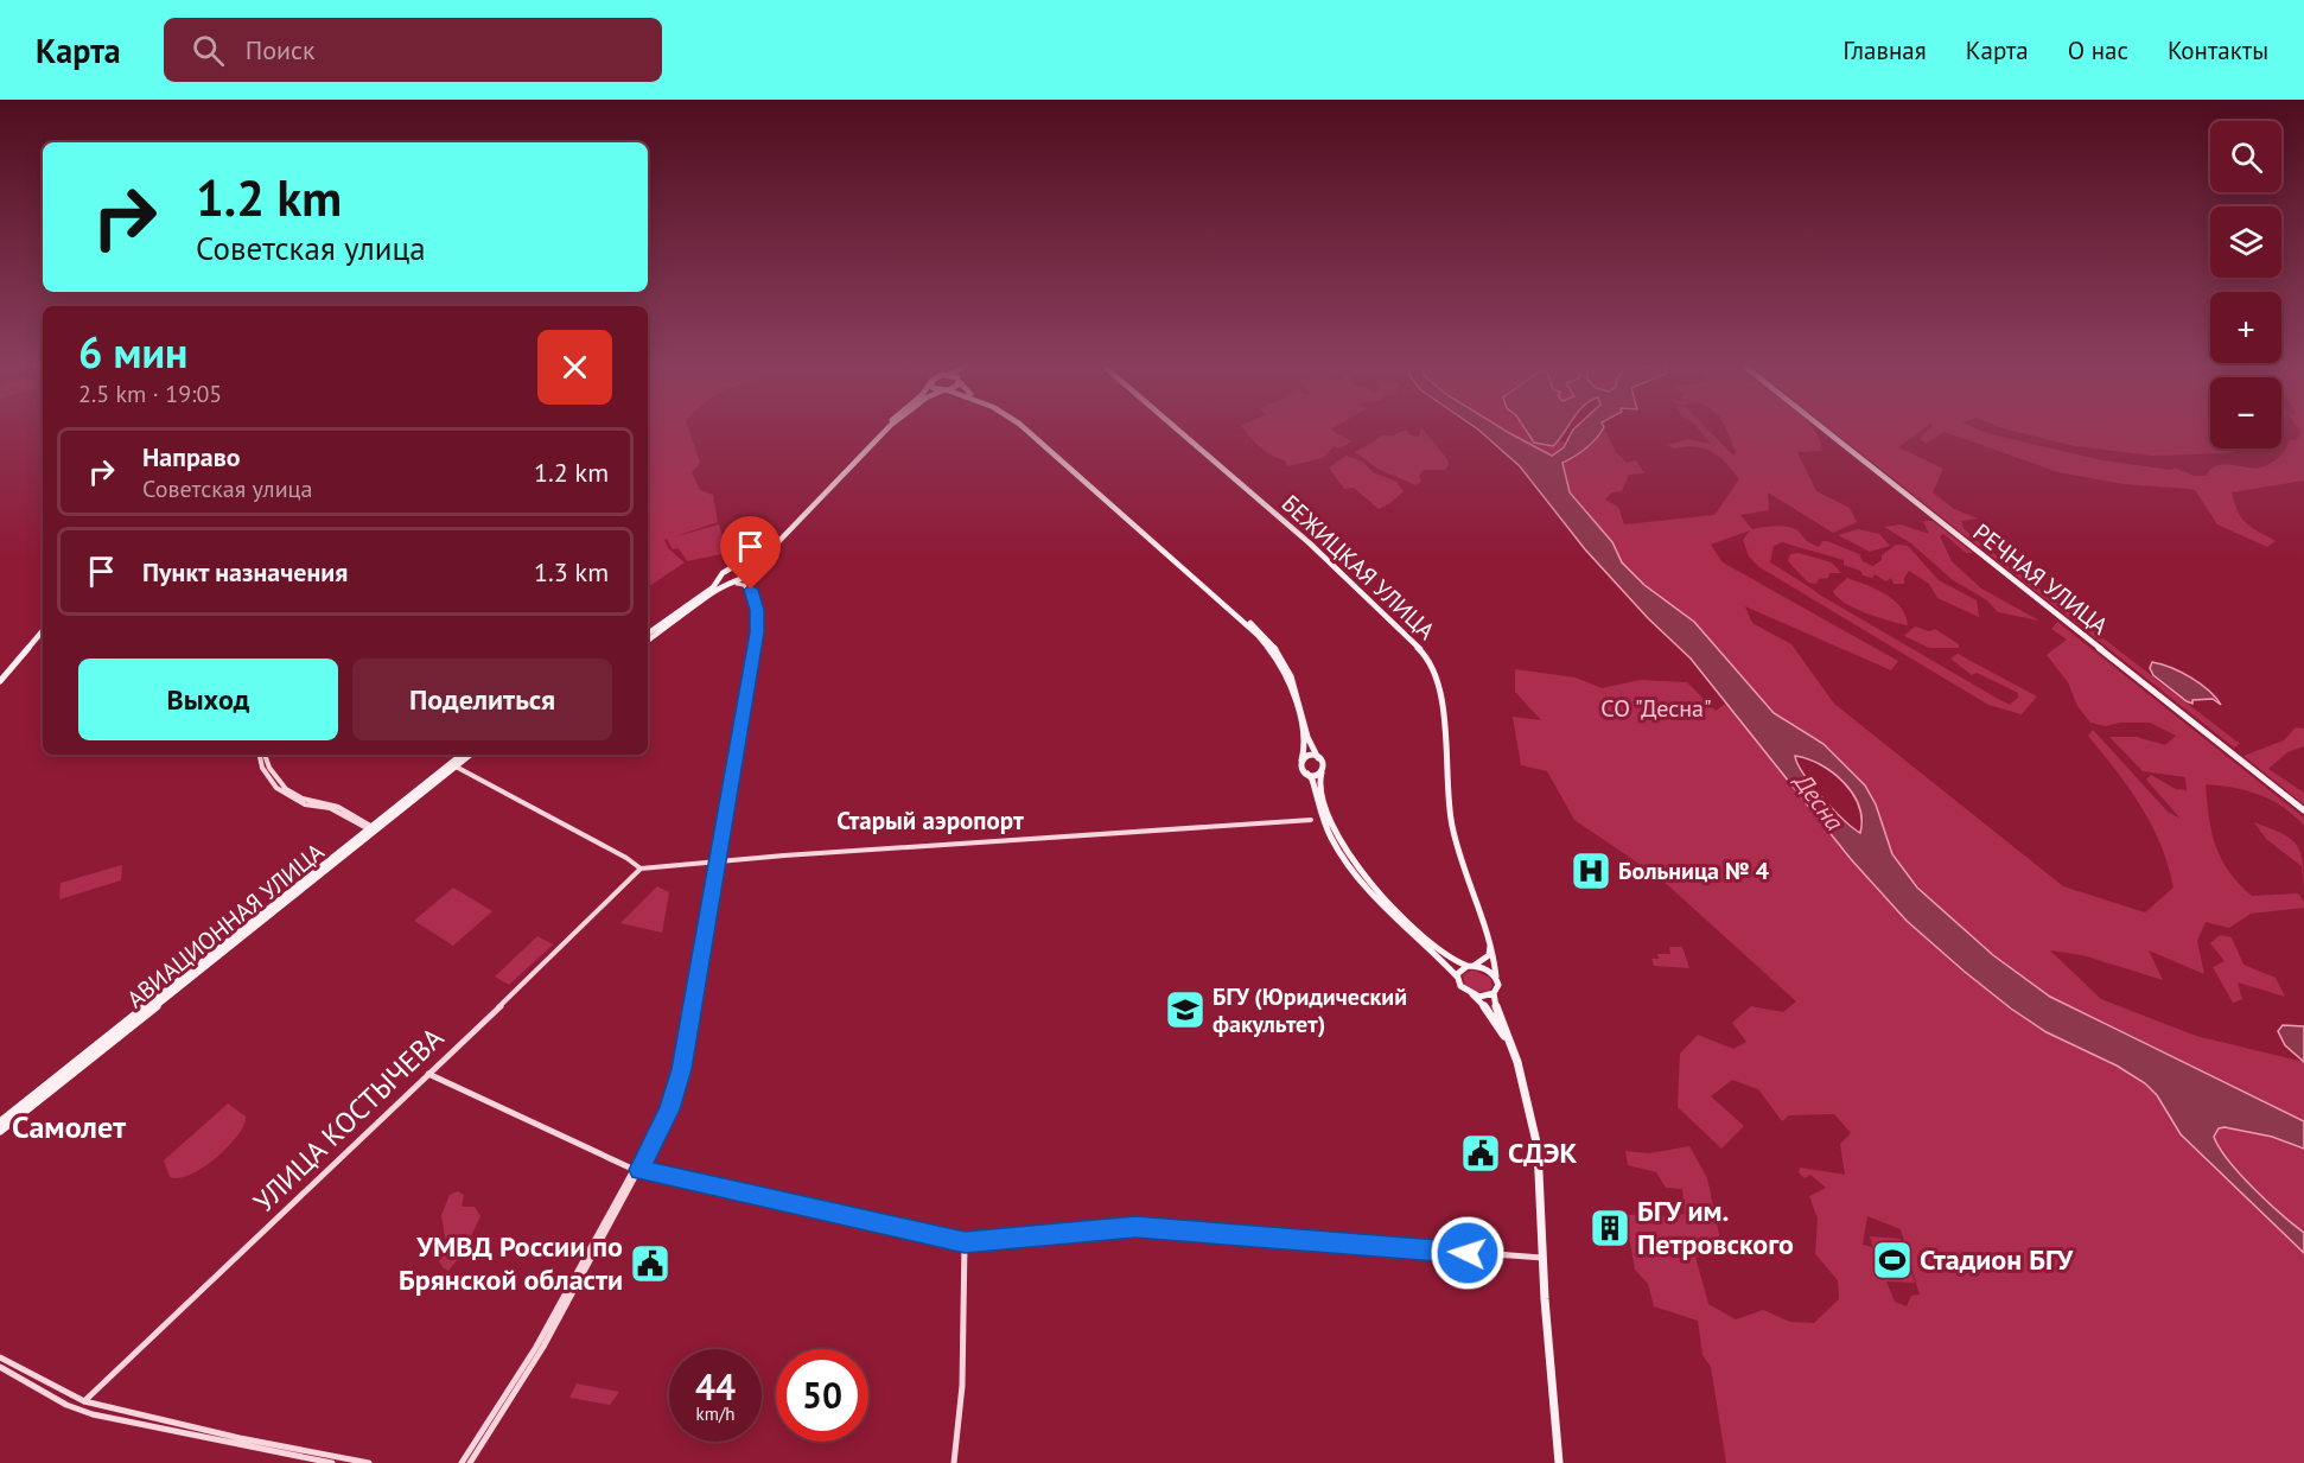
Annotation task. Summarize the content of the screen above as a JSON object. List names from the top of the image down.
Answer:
{
  "streets": {
    "main road": [
      "БЕЖИЦКАЯ УЛИЦА",
      "РЕЧНАЯ УЛИЦА",
      "АВИАЦИОННАЯ УЛИЦА",
      "УЛИЦА КОСТЫЧЕВА"
    ]
  },
  "districts": ["Старый аэропорт", "Самолет"],
  "water": ["Десна"],
  "parks": ["СО \"Десна\""],
  "places": {
    "hospital": ["Больница № 4"],
    "school or university": ["БГУ (Юридический факультет)"],
    "public building": ["СДЭК", "УМВД России по Брянской области"],
    "building": ["БГУ им. Петровского"],
    "sports": ["Стадион БГУ"]
  },
  "page": {
    "header": "Карта",
    "search": "Поиск",
    "nav": [
      "Главная",
      "Карта",
      "О нас",
      "Контакты"
    ],
    "map_buttons": ["+", "−"],
    "turn": ["1.2 km", "Советская улица"],
    "heading": ["6 мин", "2.5 km · 19:05"],
    "list": [
      {
        "name": "Направо",
        "note": "Советская улица",
        "value": "1.2 km"
      },
      {
        "name": "Пункт назначения",
        "value": "1.3 km"
      }
    ],
    "buttons": ["Выход", "Поделиться"],
    "speed": "44 km/h",
    "limit": "50"
  }
}
